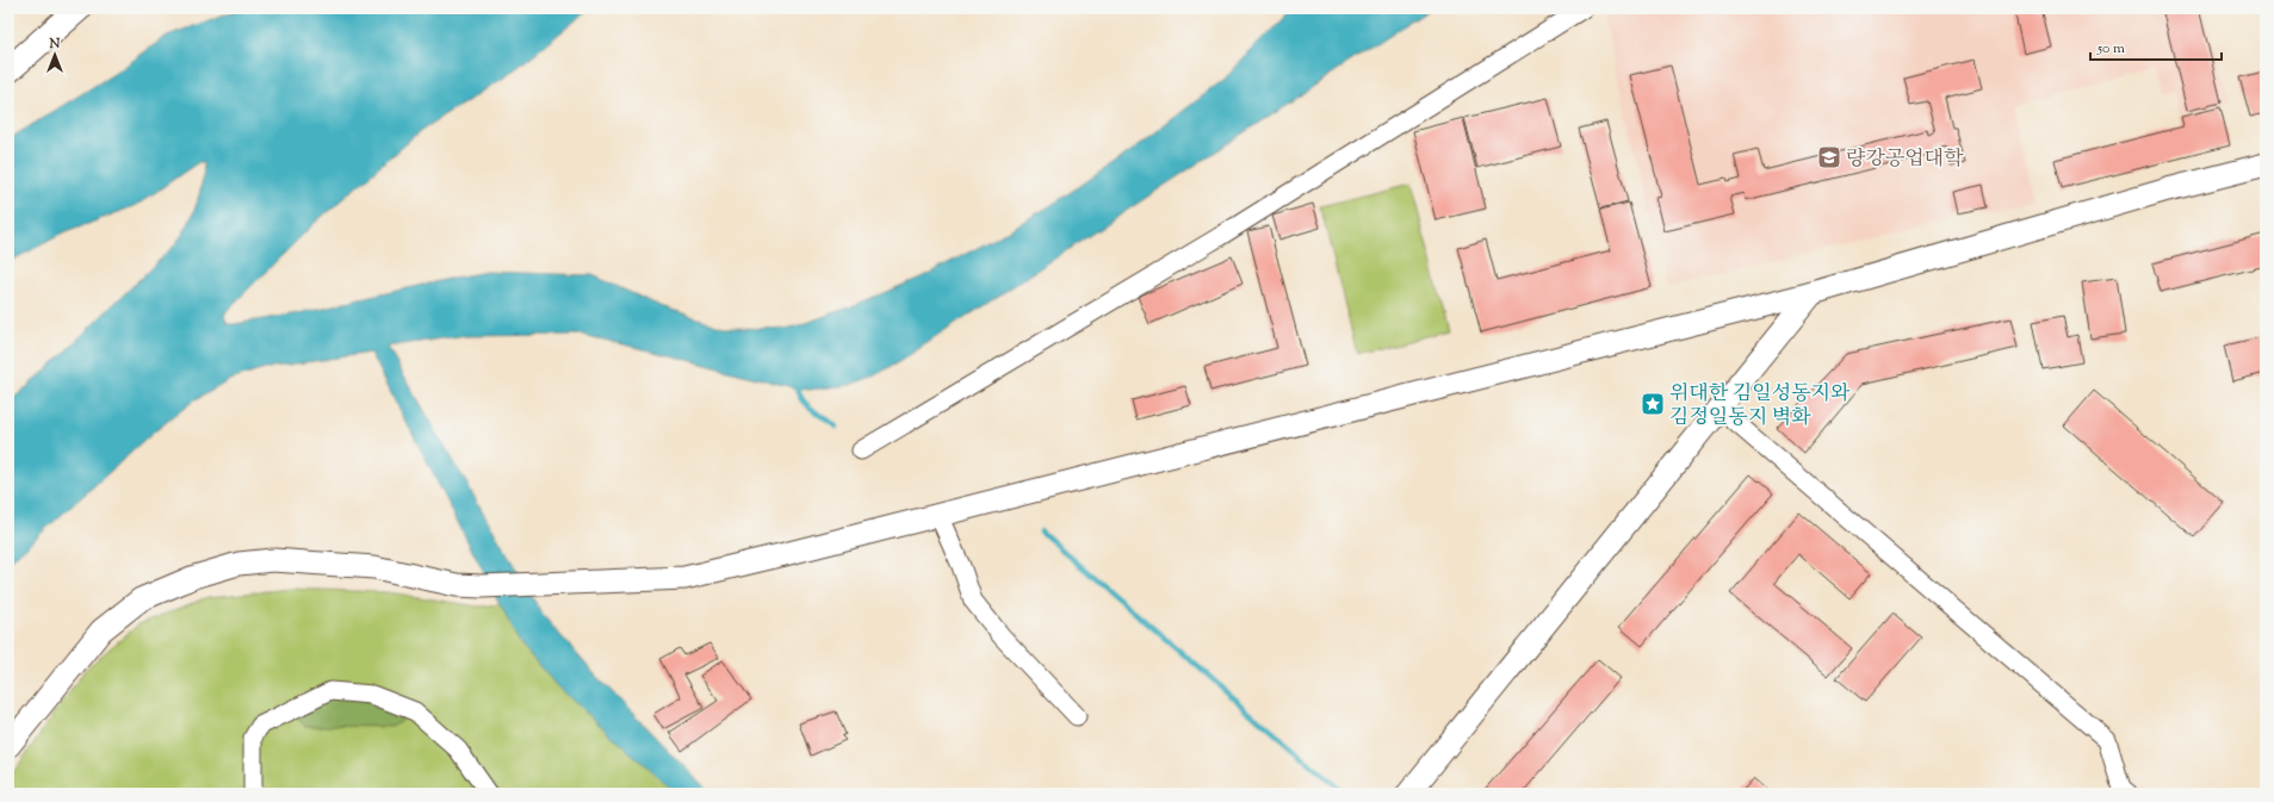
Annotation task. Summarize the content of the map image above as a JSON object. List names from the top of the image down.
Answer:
{
  "places": {
    "school or university": ["량강공업대학"],
    "place": ["위대한 김일성동지와 김정일동지 벽화"]
  },
  "scale_bar": "50 m",
  "north": "top"
}
